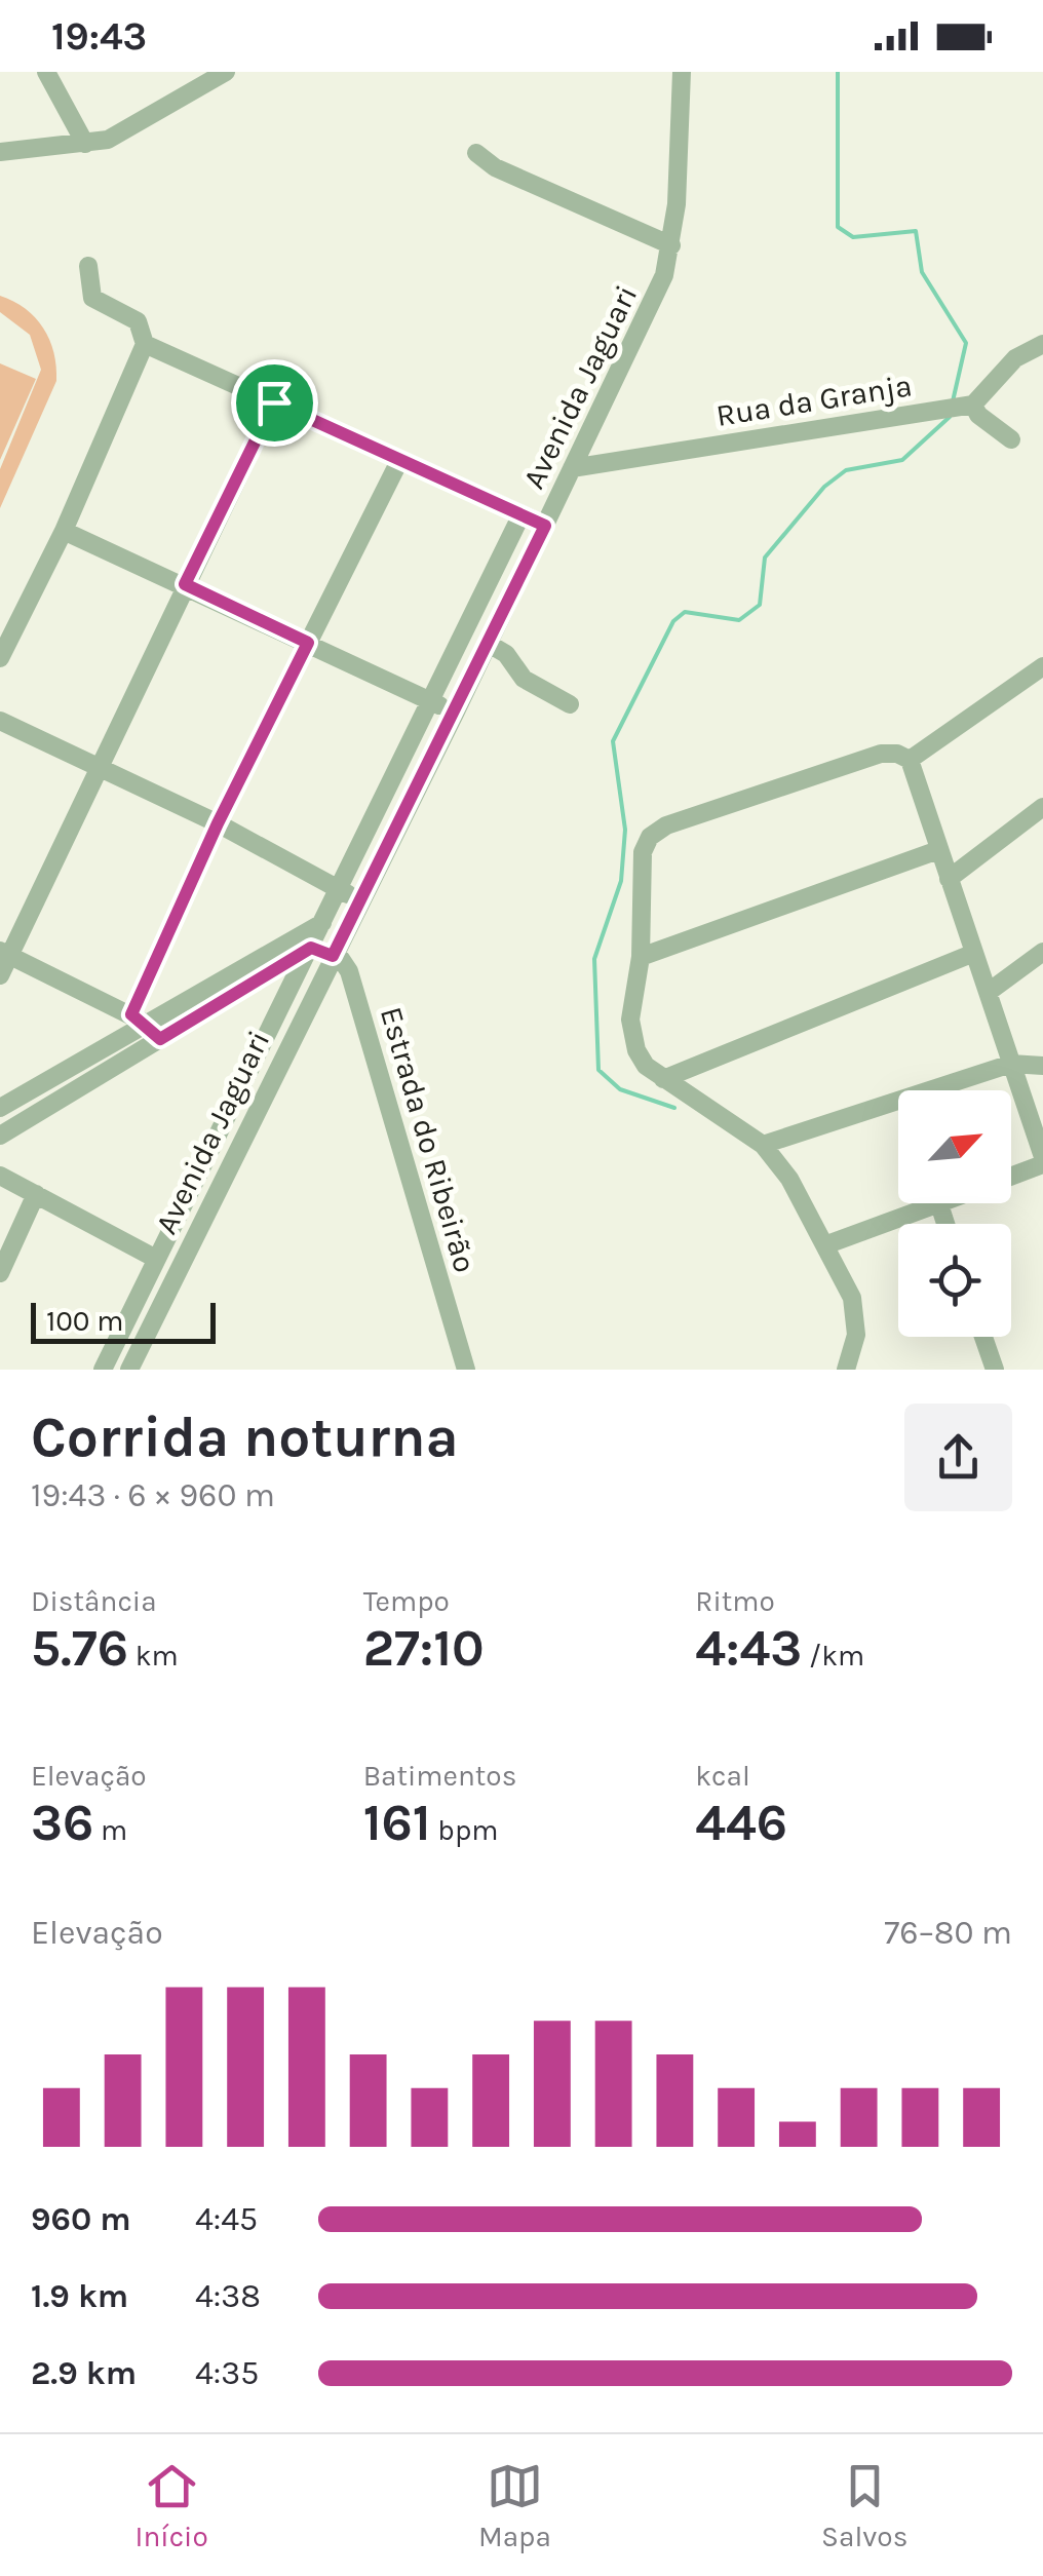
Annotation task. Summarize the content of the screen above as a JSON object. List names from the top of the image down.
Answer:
{
  "streets": {
    "street": ["Avenida Jaguari", "Rua da Granja", "Estrada do Ribeirão"]
  },
  "crossings": [
    ["Avenida Jaguari", "Rua da Granja"],
    ["Avenida Jaguari", "Estrada do Ribeirão"]
  ],
  "scale_bar": "100 m",
  "north": "top right",
  "page": {
    "status": "19:43",
    "scale": "100 m",
    "heading": ["Corrida noturna", "19:43 · 6 × 960 m"],
    "stats": [
      ["Distância", "5.76 km"],
      ["Tempo", "27:10"],
      ["Ritmo", "4:43 /km"],
      ["Elevação", "36 m"],
      ["Batimentos", "161 bpm"],
      ["kcal", "446"]
    ],
    "chart": ["Elevação", "76–80 m"],
    "list": [
      {
        "name": "960 m",
        "note": "4:45"
      },
      {
        "name": "1.9 km",
        "note": "4:38"
      },
      {
        "name": "2.9 km",
        "note": "4:35"
      }
    ],
    "tabs": ["Início", "Mapa", "Salvos"]
  }
}
